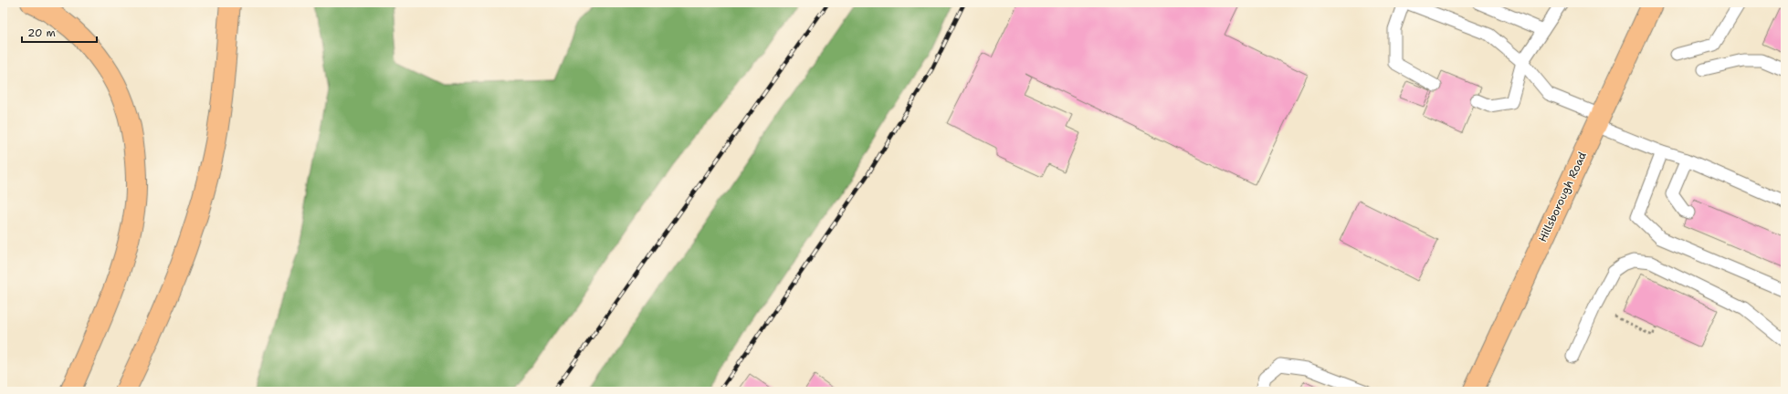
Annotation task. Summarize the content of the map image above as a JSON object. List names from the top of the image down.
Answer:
{
  "streets": {
    "main road": ["Hillsborough Road"]
  },
  "scale_bar": "20 m"
}
